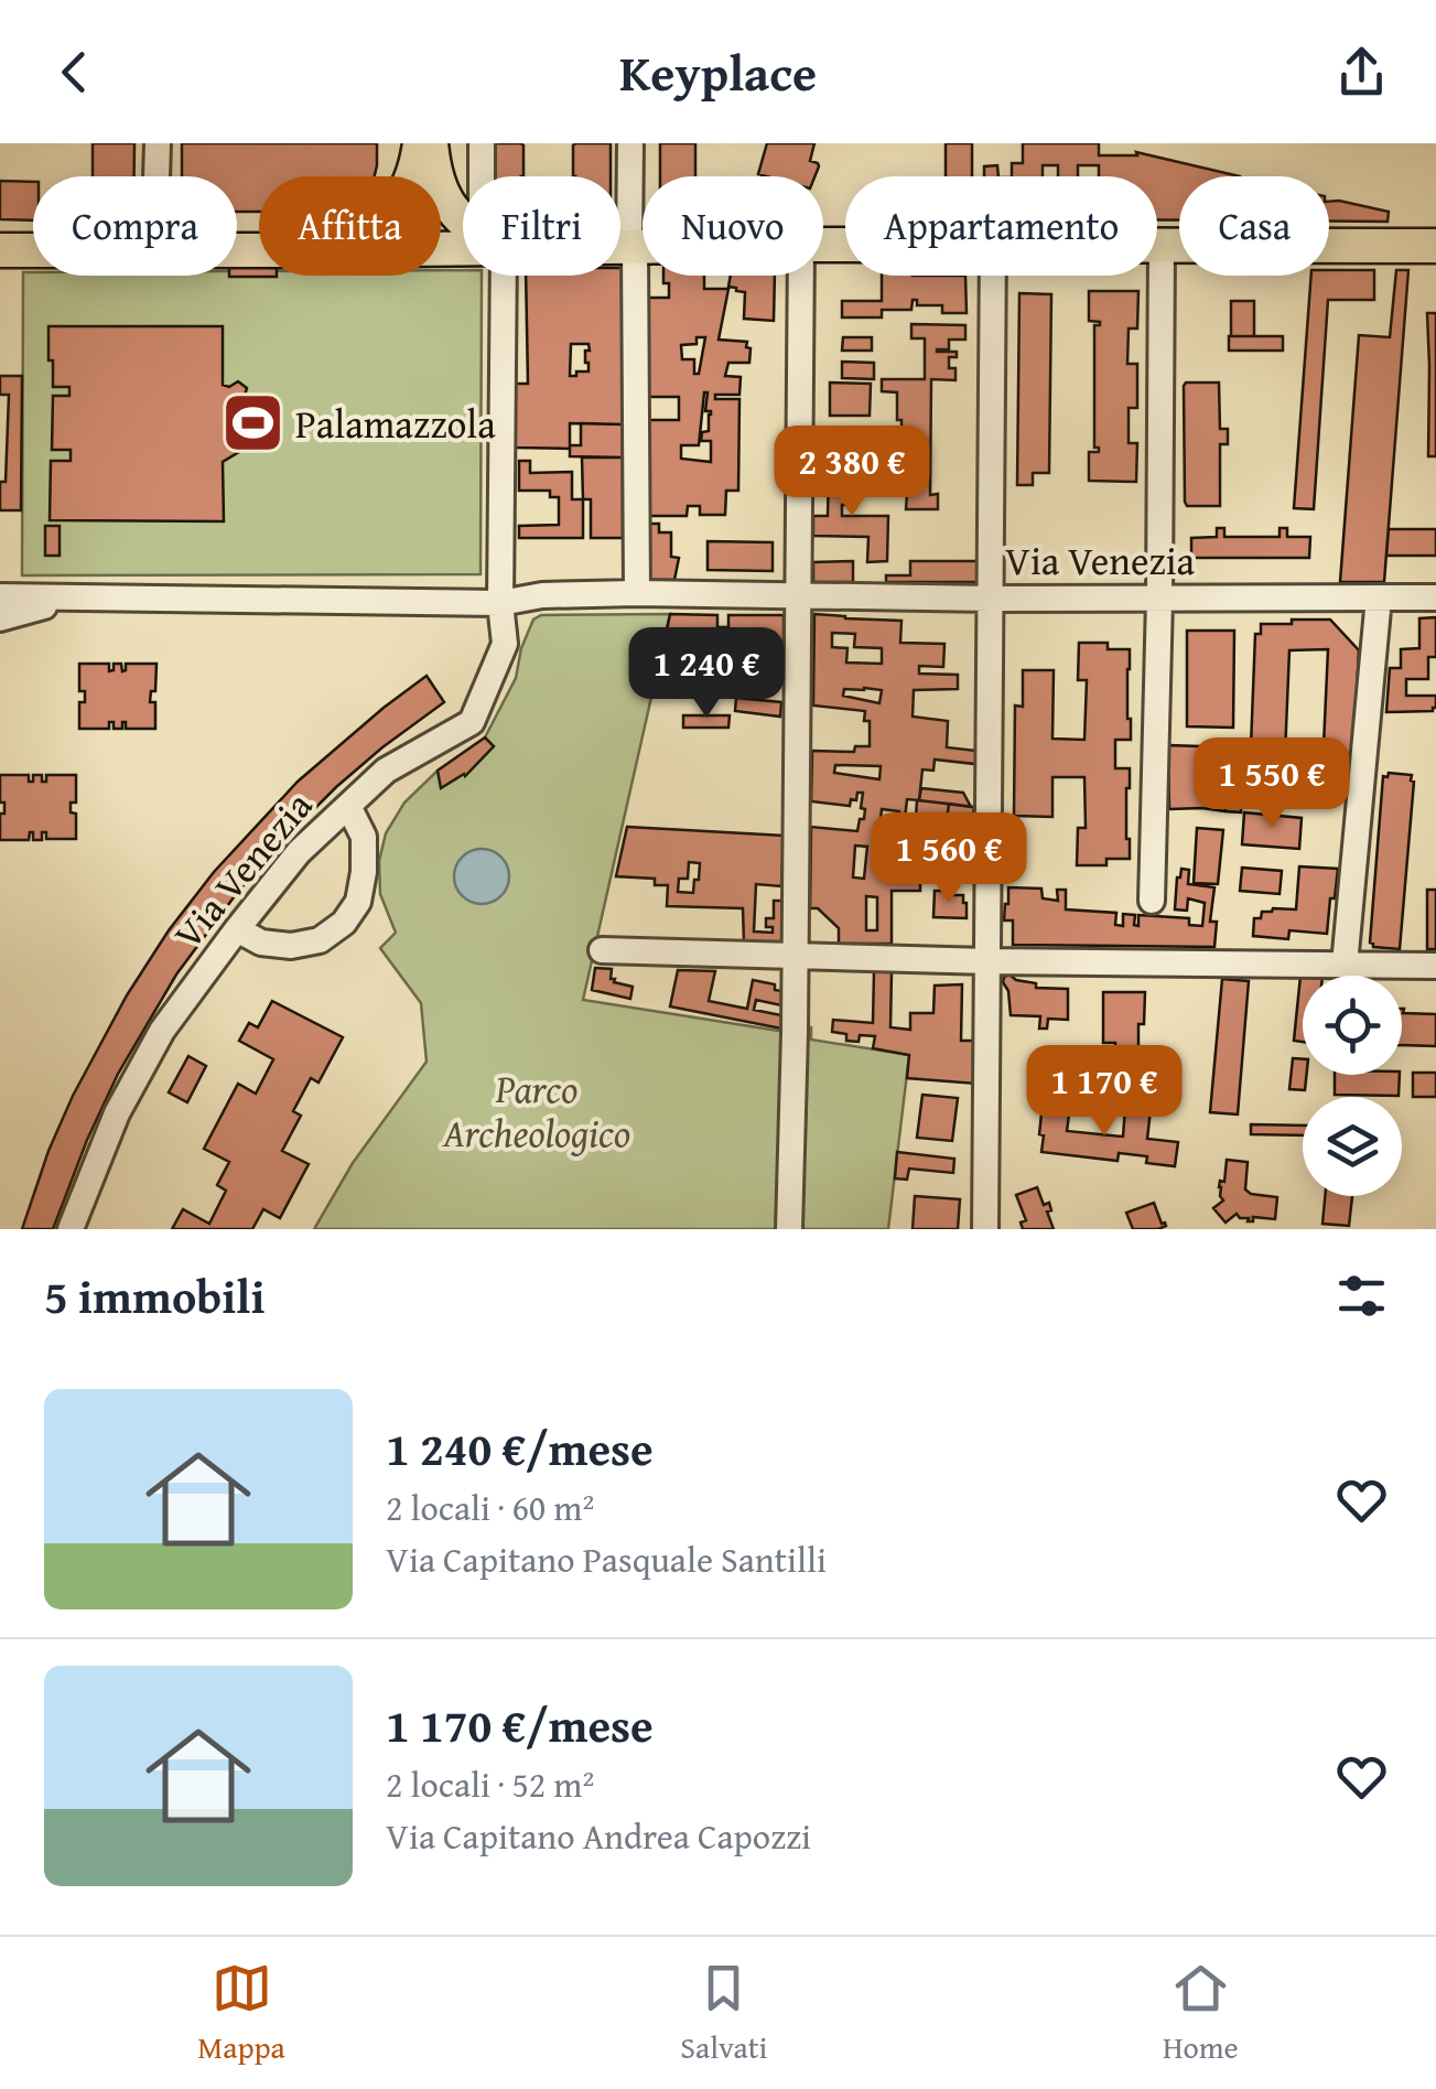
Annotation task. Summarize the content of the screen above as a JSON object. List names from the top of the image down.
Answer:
{
  "streets": {
    "street": ["Via Venezia"]
  },
  "parks": ["Parco Archeologico"],
  "places": {
    "sports": ["Palamazzola"]
  },
  "page": {
    "header": "Keyplace",
    "chip": [
      "Compra",
      "Affitta",
      "Filtri",
      "Nuovo",
      "Appartamento",
      "Casa"
    ],
    "price": [
      "2 380 €",
      "1 240 €",
      "1 550 €",
      "1 560 €",
      "1 170 €"
    ],
    "heading": "5 immobili",
    "list": [
      {
        "name": "1 240 €/mese",
        "note": "2 locali · 60 m² · Via Capitano Pasquale Santilli"
      },
      {
        "name": "1 170 €/mese",
        "note": "2 locali · 52 m² · Via Capitano Andrea Capozzi"
      }
    ],
    "tabs": ["Mappa", "Salvati", "Home"]
  }
}
